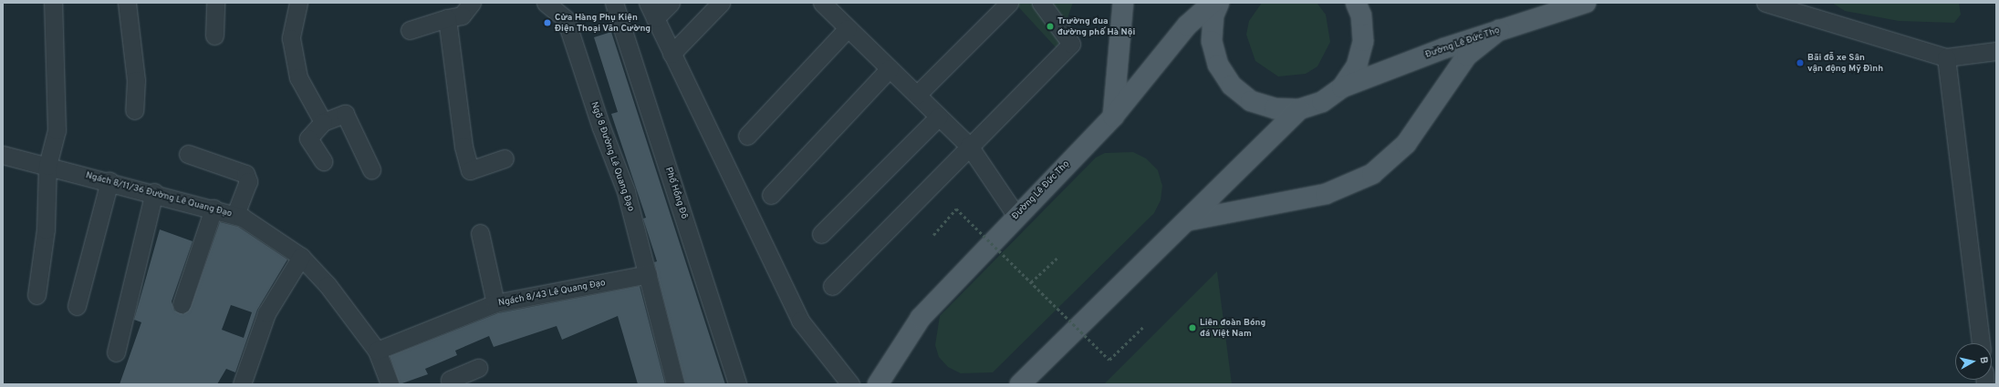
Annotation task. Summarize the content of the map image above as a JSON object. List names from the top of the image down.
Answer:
{
  "streets": {
    "main road": ["Đường Lê Đức Thọ"],
    "street": [
      "Ngõ 8 Đường Lê Quang Đạo",
      "Phố Hồng Đô",
      "Ngách 8/11/36 Đường Lê Quang Đạo",
      "Ngách 8/43 Lê Quang Đạo"
    ]
  },
  "crossings": [
    ["Ngõ 8 Đường Lê Quang Đạo", "Ngách 8/43 Lê Quang Đạo"],
    ["Ngách 8/11/36 Đường Lê Quang Đạo", "Ngách 8/43 Lê Quang Đạo"]
  ],
  "places": [
    "Cửa Hàng Phụ Kiện Điện Thoại Văn Cường",
    "Trường đua đường phố Hà Nội",
    "Bãi đỗ xe Sân vận động Mỹ Đình",
    "Liên đoàn Bóng đá Việt Nam"
  ],
  "north": "right"
}
